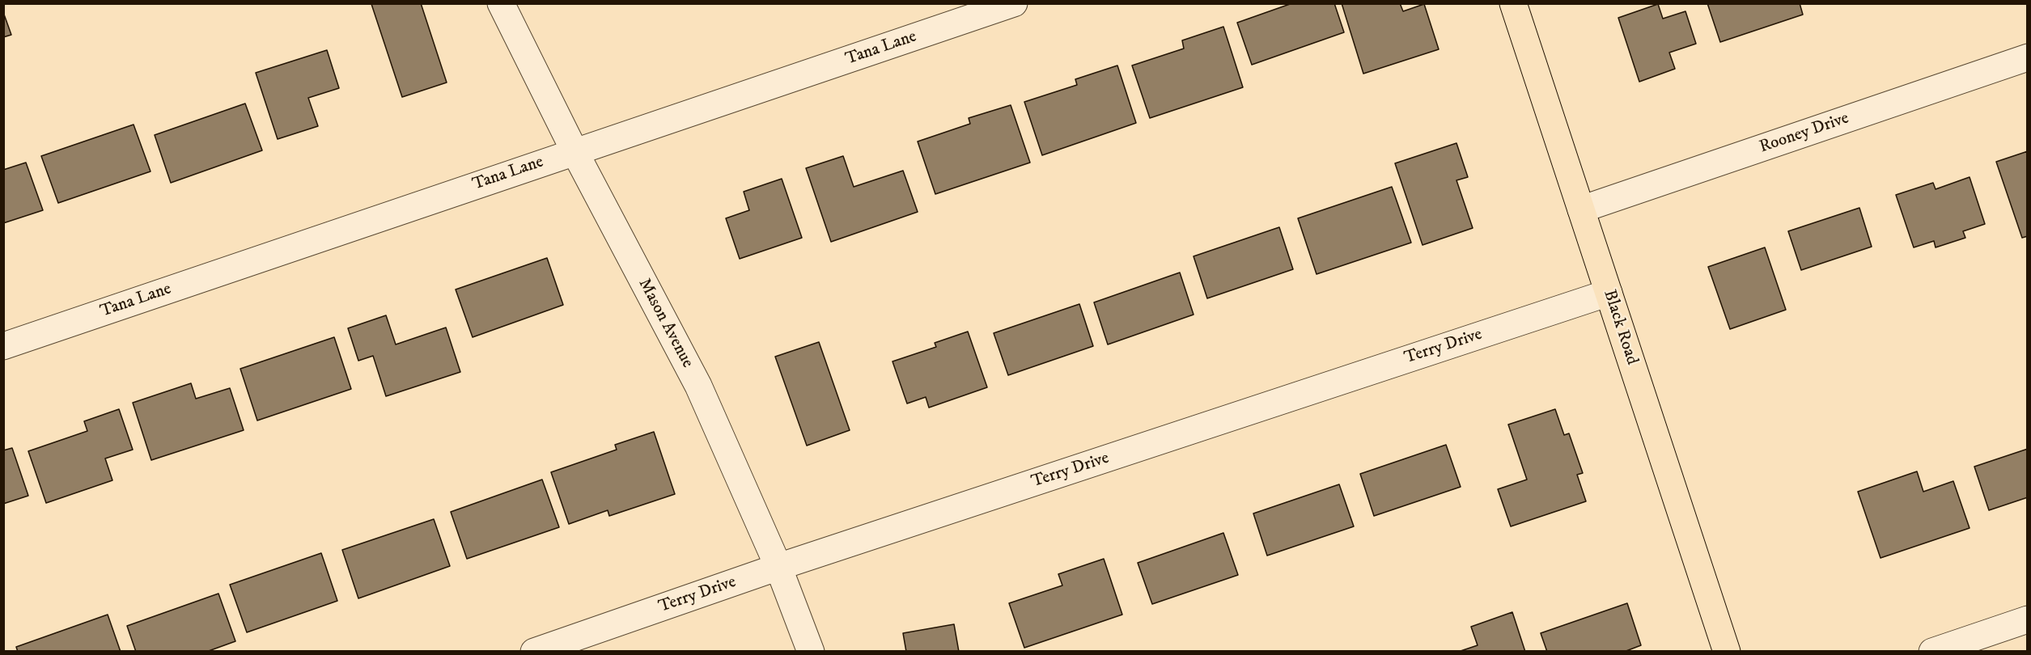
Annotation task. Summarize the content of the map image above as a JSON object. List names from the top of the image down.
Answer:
{
  "streets": {
    "main road": ["Black Road"],
    "street": [
      "Tana Lane",
      "Rooney Drive",
      "Mason Avenue",
      "Terry Drive"
    ]
  },
  "crossings": [
    ["Tana Lane", "Mason Avenue"],
    ["Rooney Drive", "Black Road"],
    ["Mason Avenue", "Terry Drive"],
    ["Black Road", "Terry Drive"]
  ]
}
